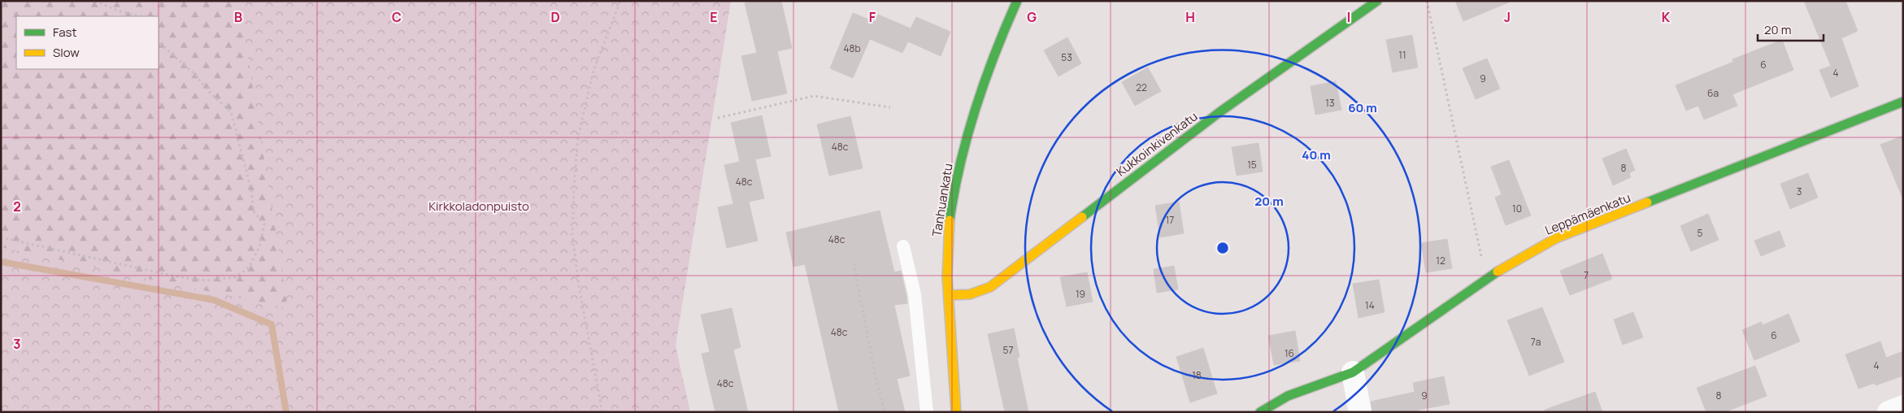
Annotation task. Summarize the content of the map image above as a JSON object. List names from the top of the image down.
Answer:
{
  "streets": {
    "street": ["Kukkoinkivenkatu", "Tanhuankatu", "Leppämäenkatu"]
  },
  "crossings": [
    ["Kukkoinkivenkatu", "Tanhuankatu"]
  ],
  "parks": ["Kirkkoladonpuisto"],
  "house_numbers": [
    "48b",
    "11",
    "53",
    "6",
    "4",
    "9",
    "22",
    "6a",
    "13",
    "48c",
    "15",
    "8",
    "48c",
    "3",
    "10",
    "17",
    "5",
    "48c",
    "12",
    "7",
    "19",
    "14",
    "48c",
    "6",
    "7a",
    "57",
    "16",
    "4",
    "18",
    "48c",
    "9",
    "8"
  ],
  "legend": ["Fast", "Slow"],
  "scale_bar": "20 m",
  "grid": {
    "columns": [
      "B",
      "C",
      "D",
      "E",
      "F",
      "G",
      "H",
      "I",
      "J",
      "K"
    ],
    "rows": ["2", "3"]
  },
  "rings": ["60 m", "40 m", "20 m"]
}
